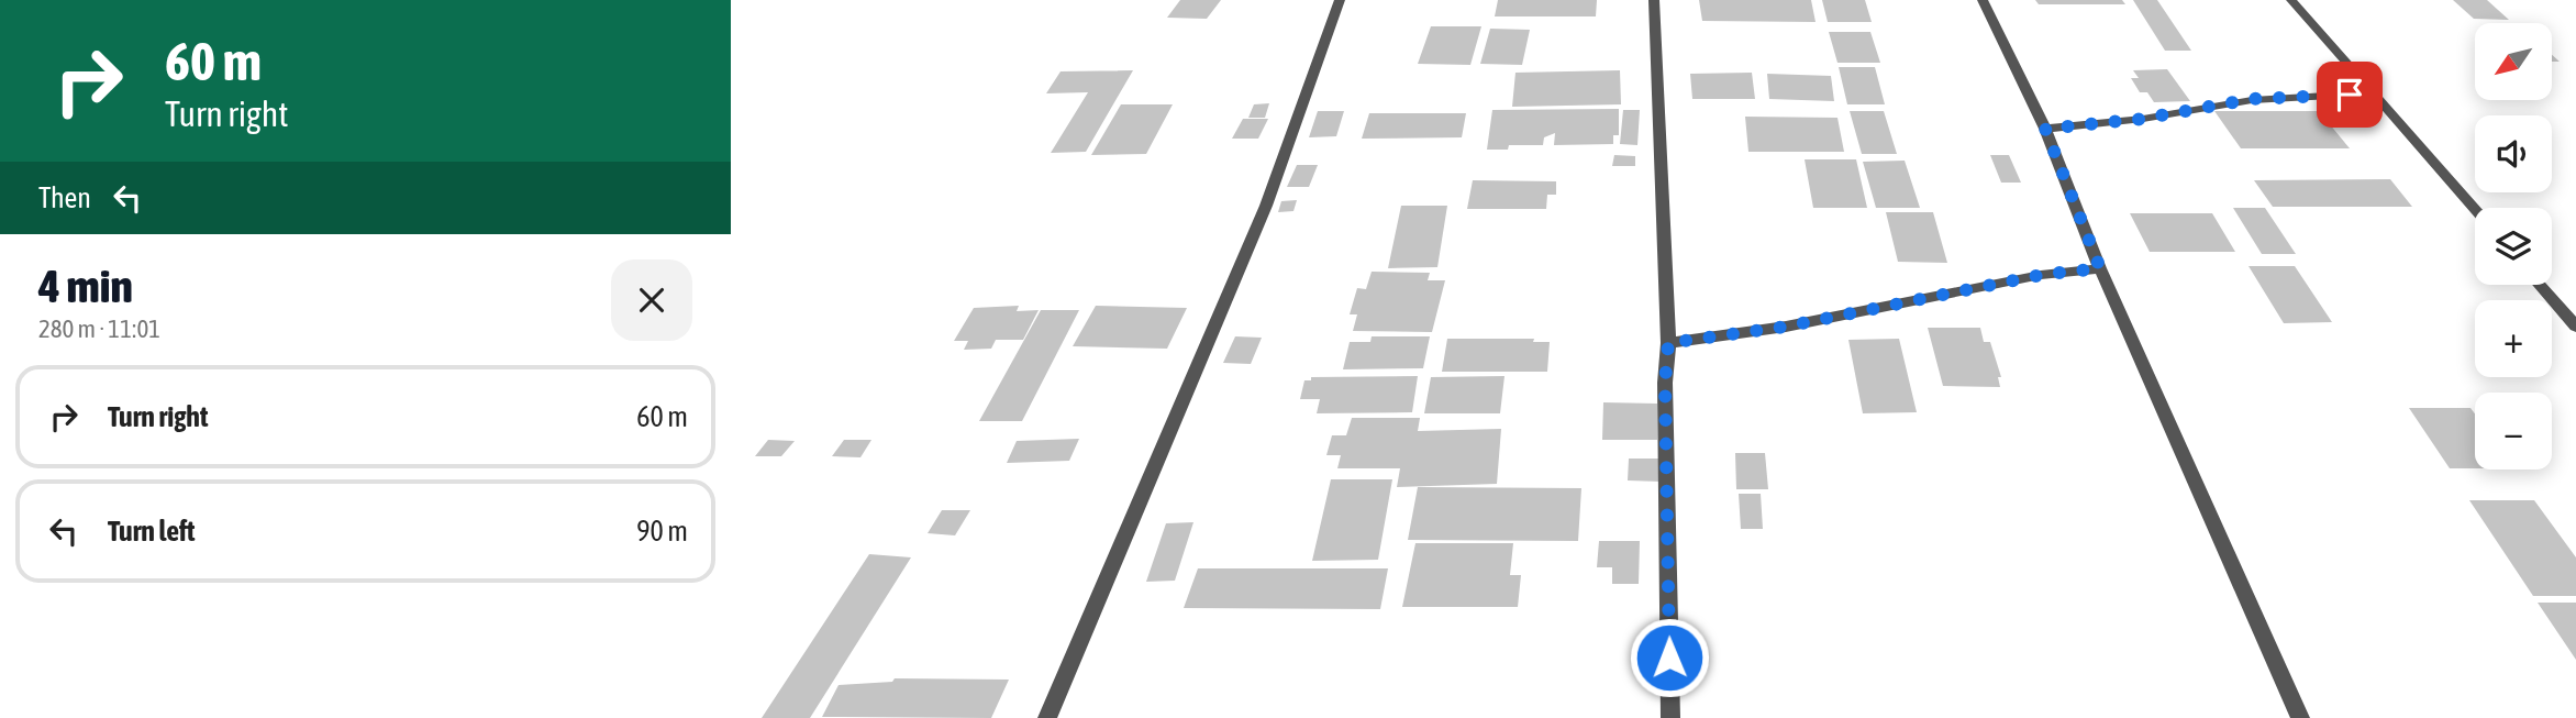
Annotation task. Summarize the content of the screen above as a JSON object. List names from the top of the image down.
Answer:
{
  "north": "bottom left",
  "page": {
    "turn": ["60 m", "Turn right"],
    "map_buttons": ["+", "−"],
    "then": "Then",
    "heading": ["4 min", "280 m · 11:01"],
    "list": [
      {
        "name": "Turn right",
        "value": "60 m"
      },
      {
        "name": "Turn left",
        "value": "90 m"
      }
    ]
  }
}
